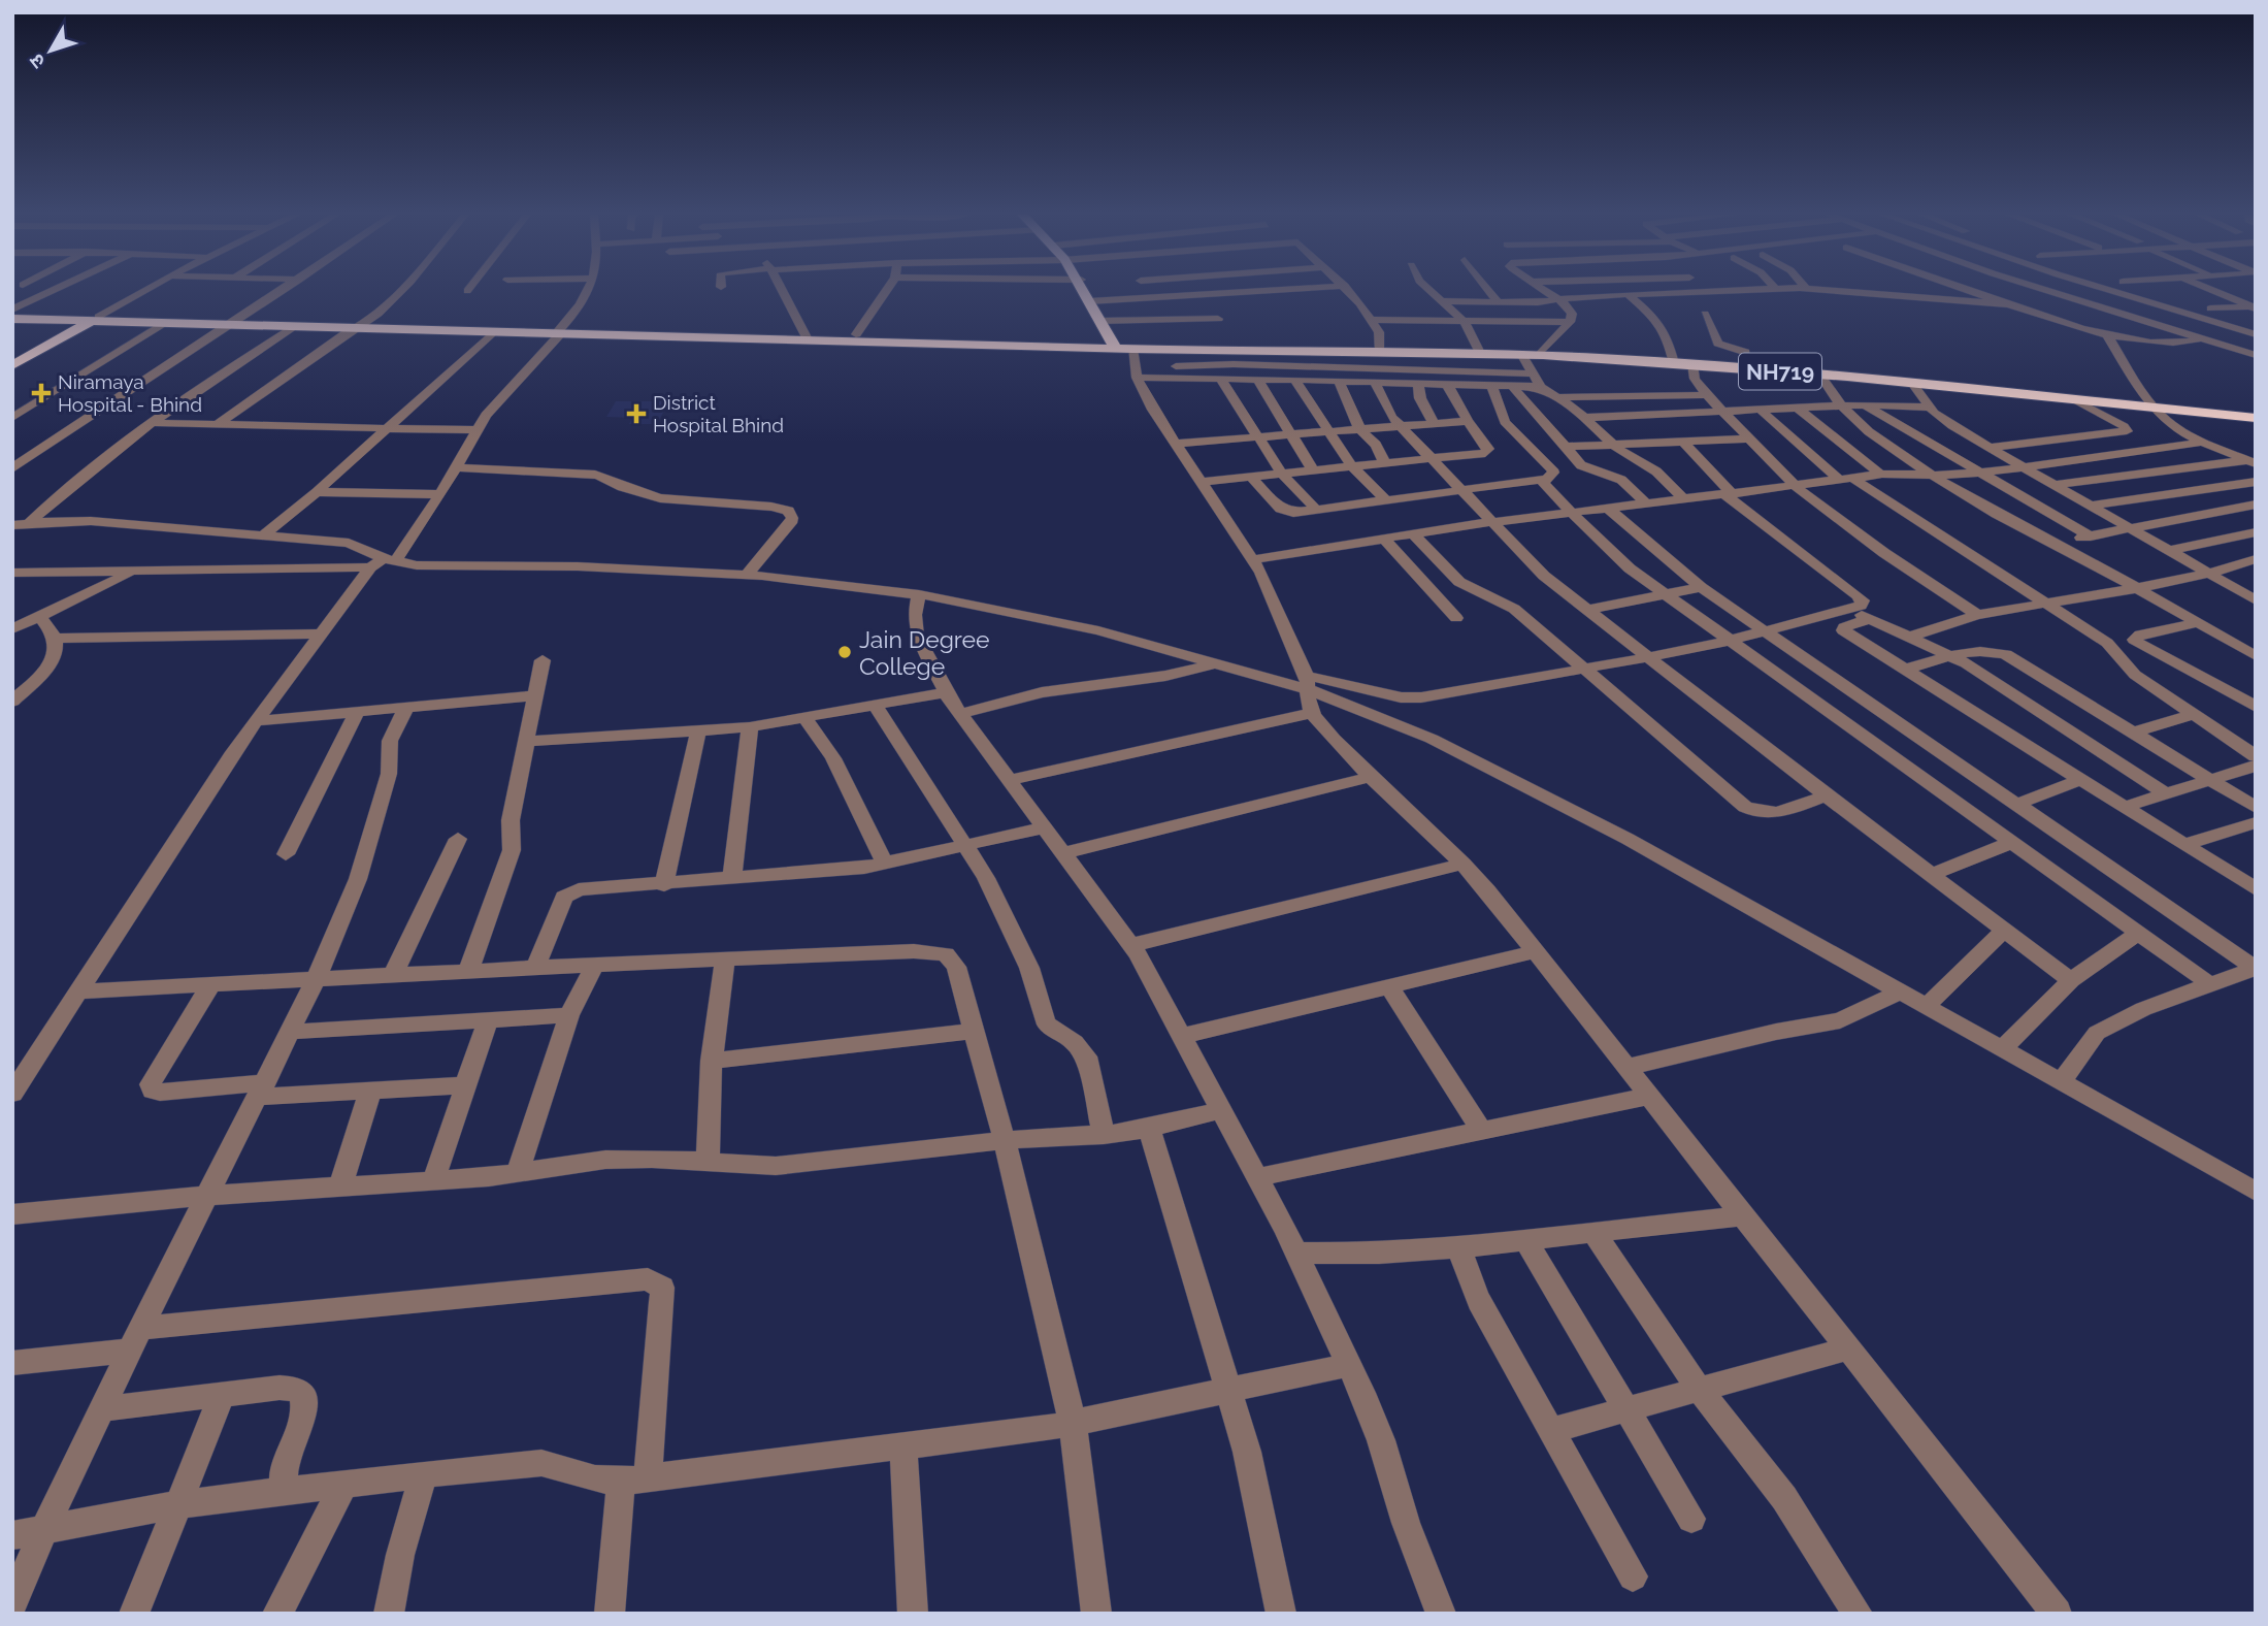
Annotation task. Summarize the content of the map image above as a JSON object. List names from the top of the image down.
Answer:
{
  "streets": {
    "highway": ["NH719"]
  },
  "places": {
    "health": ["Niramaya Hospital - Bhind", "District Hospital Bhind"],
    "other": ["Jain Degree College"]
  },
  "north": "bottom left"
}
